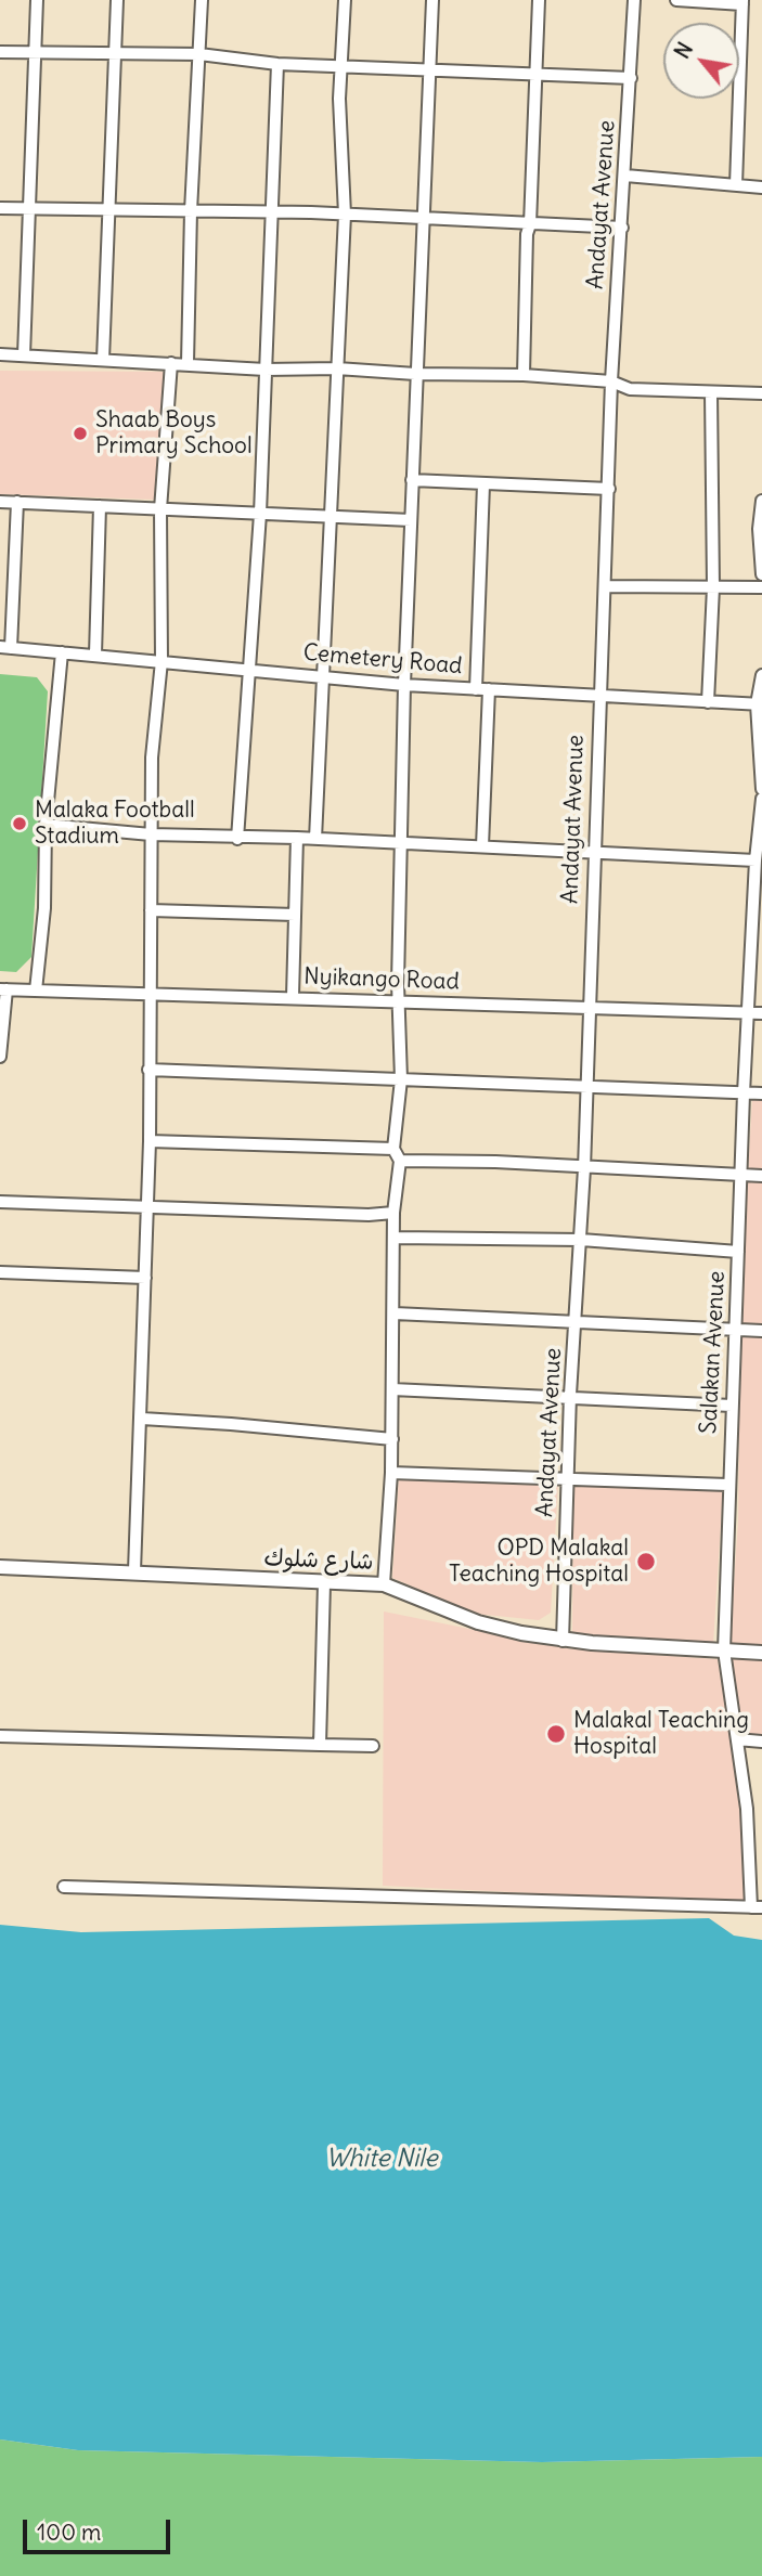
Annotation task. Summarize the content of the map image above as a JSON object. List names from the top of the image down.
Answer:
{
  "streets": {
    "street": [
      "Andayat Avenue",
      "Cemetery Road",
      "Nyikango Road",
      "Salakan Avenue",
      "شارع شلوك"
    ]
  },
  "crossings": [
    ["Andayat Avenue", "Cemetery Road"],
    ["Andayat Avenue", "Nyikango Road"],
    ["Andayat Avenue", "شارع شلوك"],
    ["Nyikango Road", "Salakan Avenue"],
    ["Salakan Avenue", "شارع شلوك"]
  ],
  "water": ["White Nile"],
  "places": [
    "Shaab Boys Primary School",
    "Malaka Football Stadium",
    "OPD Malakal Teaching Hospital",
    "Malakal Teaching Hospital"
  ],
  "scale_bar": "100 m",
  "north": "top left"
}
